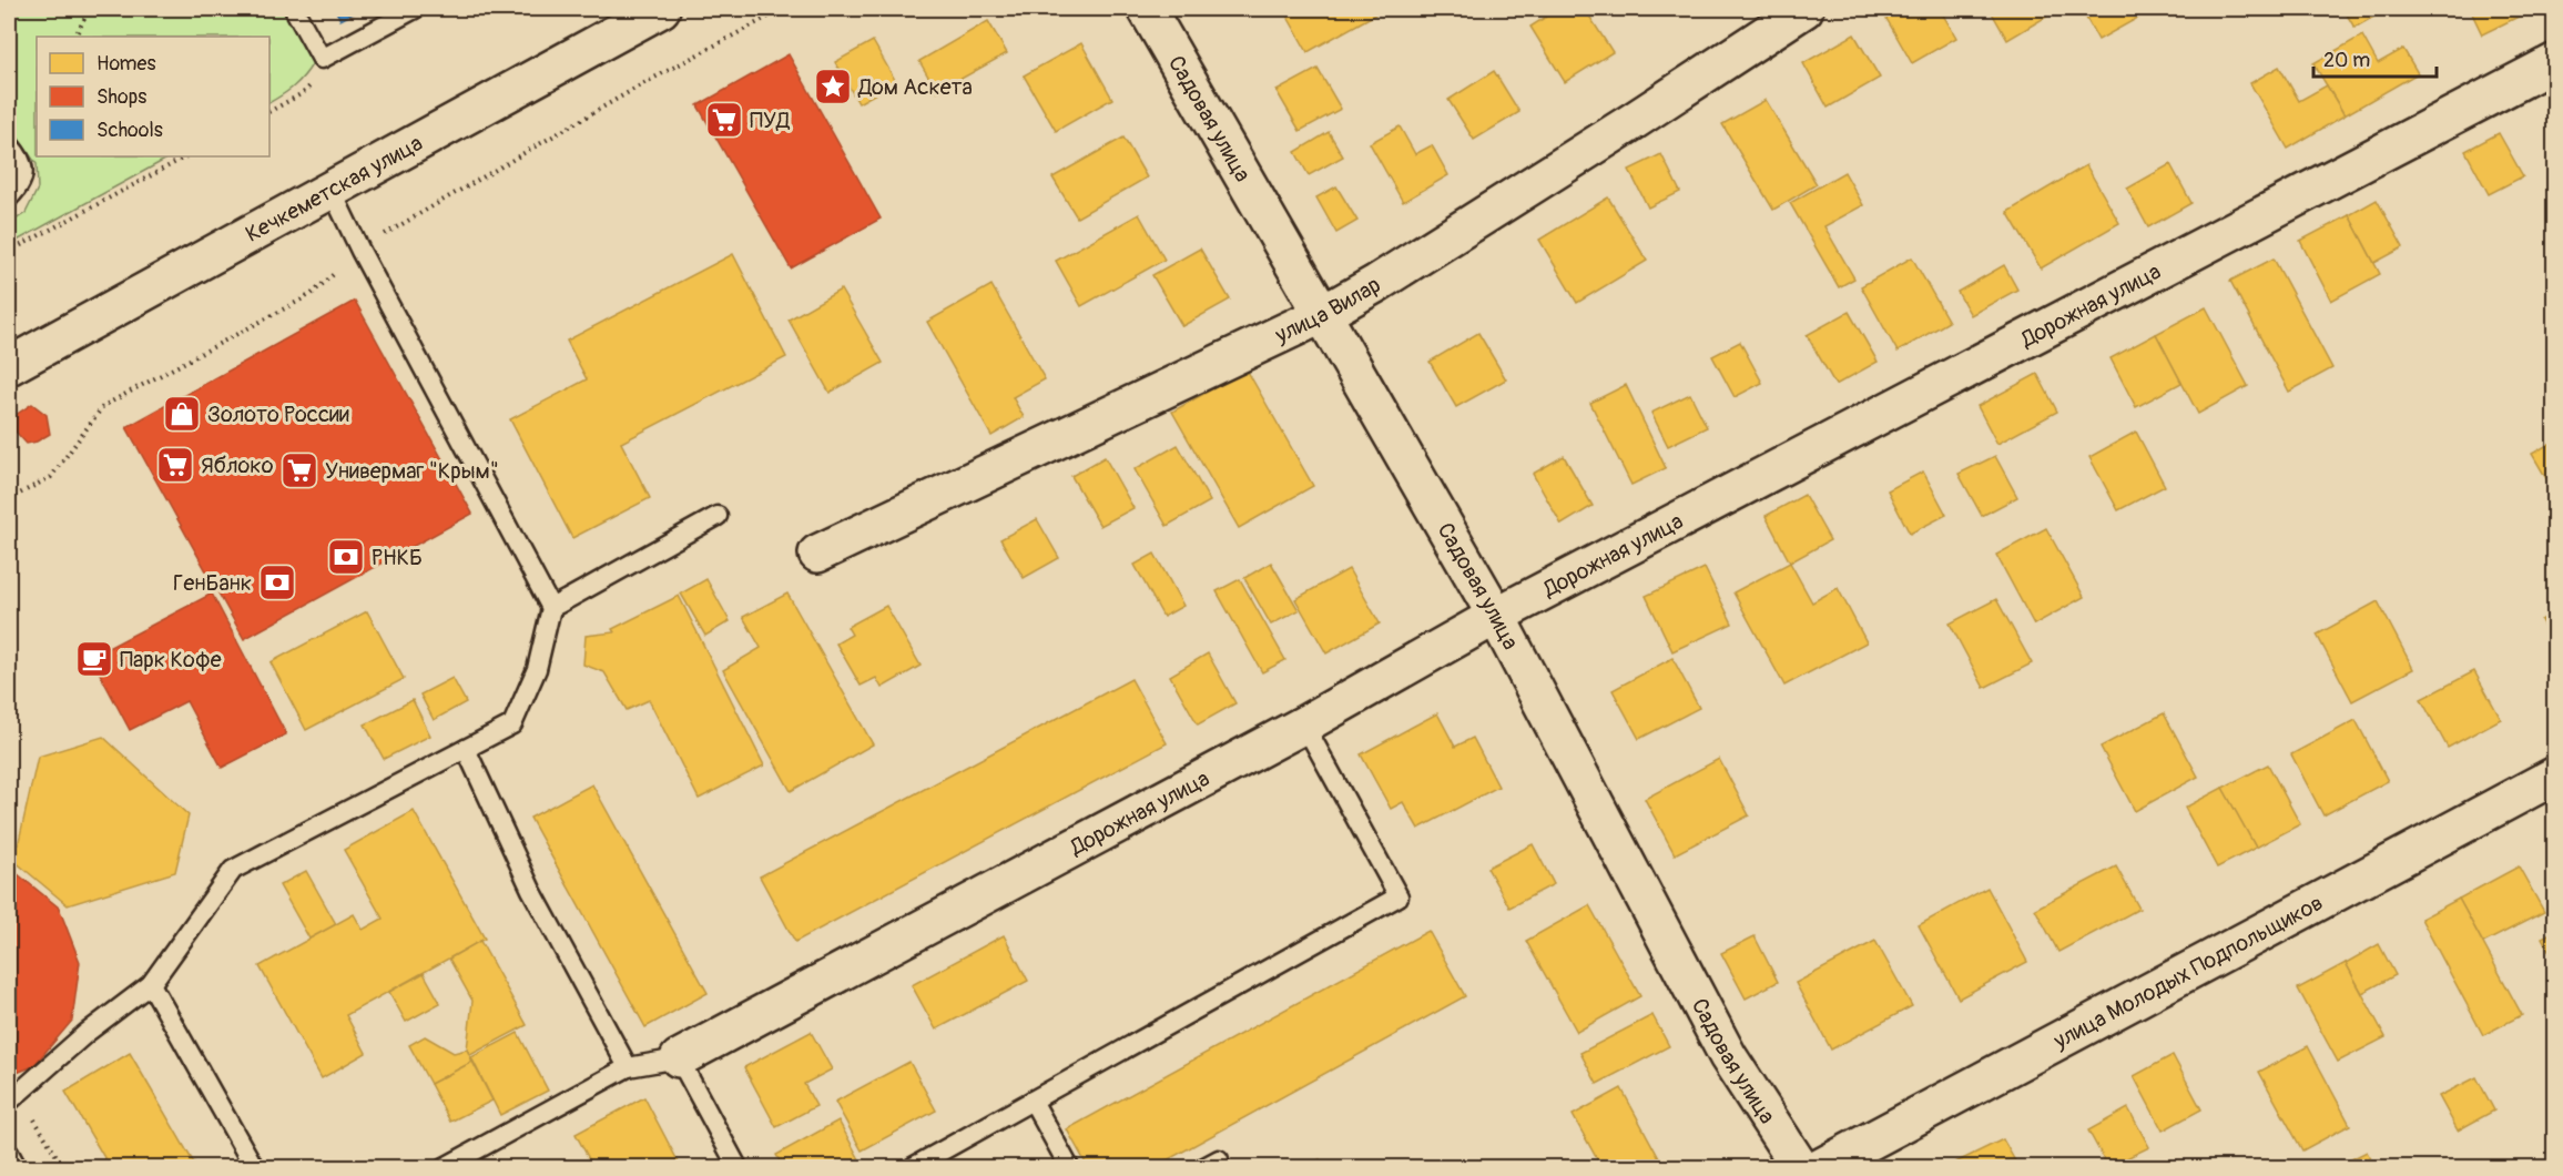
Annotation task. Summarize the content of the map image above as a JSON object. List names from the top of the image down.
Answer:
{
  "streets": {
    "street": [
      "Садовая улица",
      "Кечкеметская улица",
      "Дорожная улица",
      "улица Вилар",
      "улица Молодых Подпольщиков"
    ]
  },
  "crossings": [
    ["Садовая улица", "Дорожная улица"],
    ["Садовая улица", "улица Вилар"]
  ],
  "places": {
    "place": ["Дом Аскета"],
    "supermarket": ["ПУД", "Яблоко", "Универмаг \"Крым\""],
    "shop": ["Золото России"],
    "bank": ["РНКБ", "ГенБанк"],
    "cafe": ["Парк Кофе"]
  },
  "legend": ["Homes", "Shops", "Schools"],
  "scale_bar": "20 m"
}
